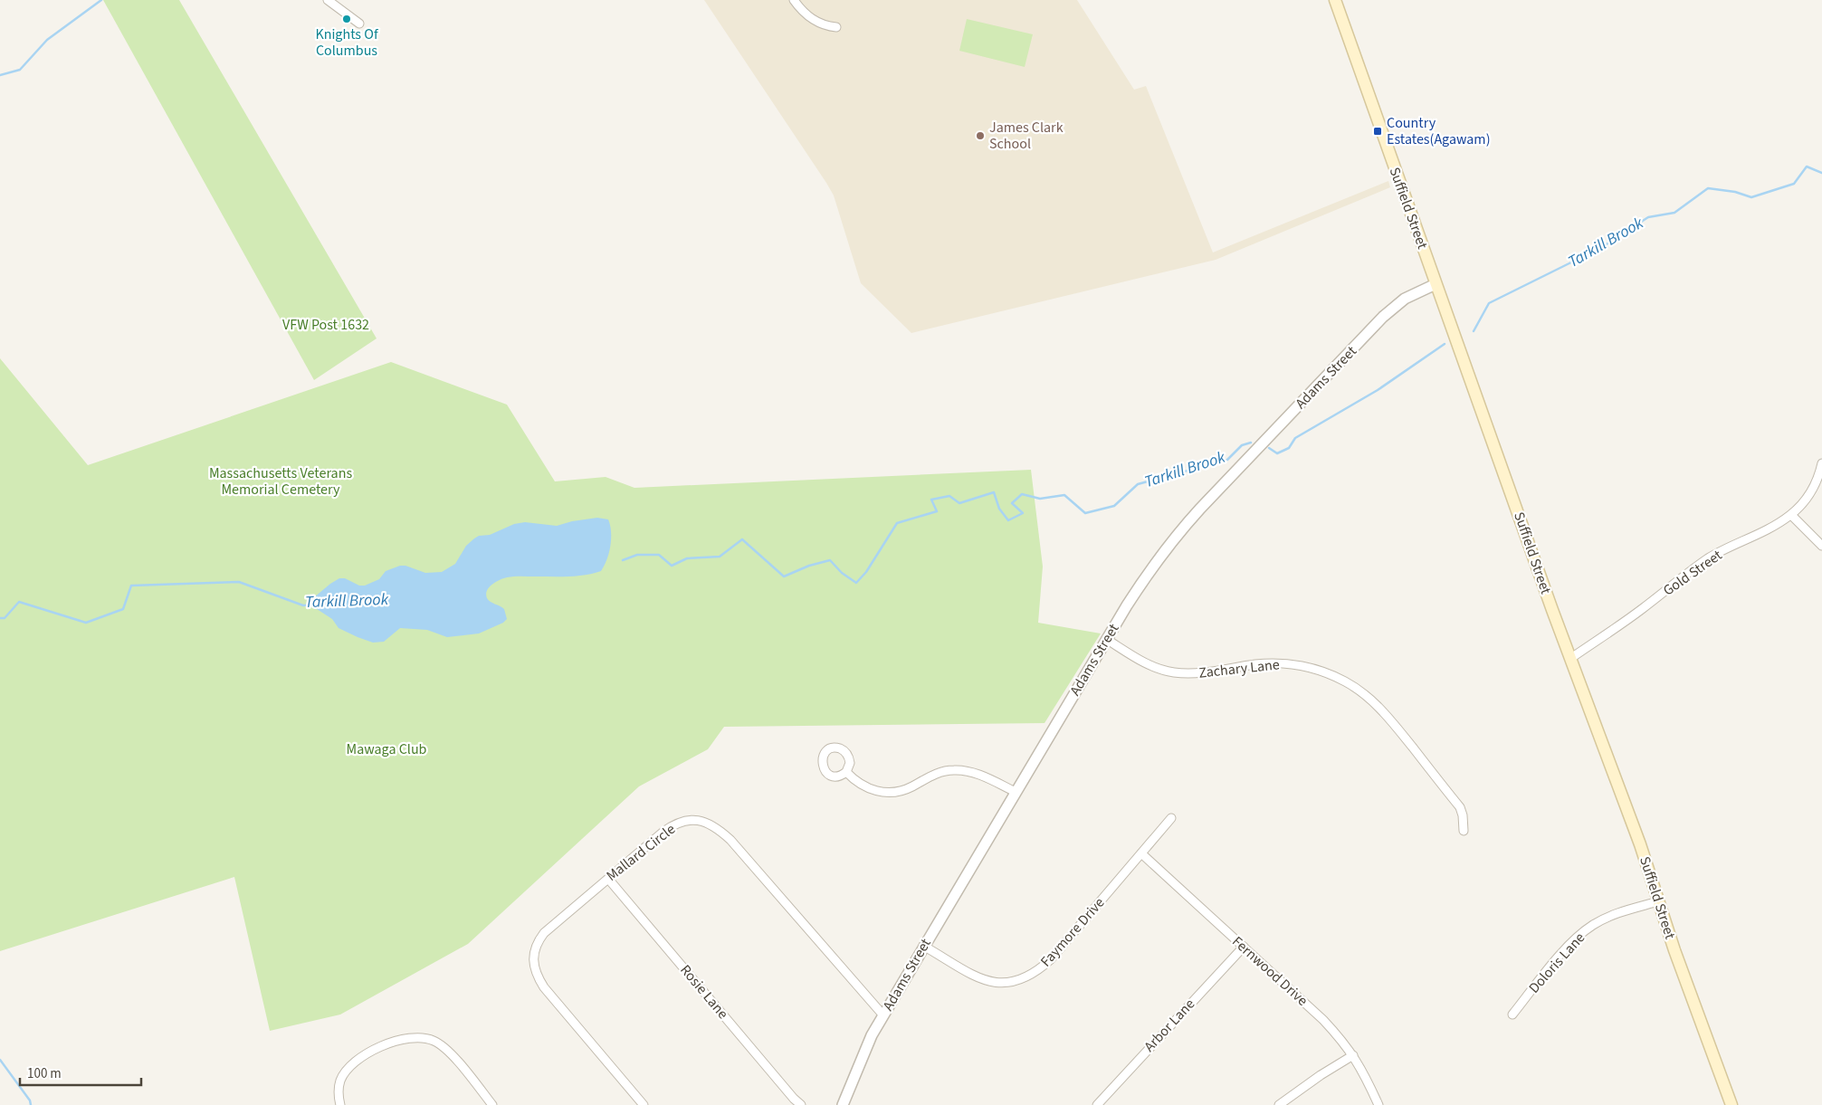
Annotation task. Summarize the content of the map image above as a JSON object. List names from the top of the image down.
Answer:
{
  "streets": {
    "main road": ["Suffield Street"],
    "street": [
      "Adams Street",
      "Gold Street",
      "Zachary Lane",
      "Mallard Circle",
      "Faymore Drive",
      "Doloris Lane",
      "Fernwood Drive",
      "Rosie Lane",
      "Arbor Lane"
    ]
  },
  "crossings": [
    ["Suffield Street", "Adams Street"],
    ["Suffield Street", "Gold Street"],
    ["Suffield Street", "Doloris Lane"],
    ["Adams Street", "Zachary Lane"],
    ["Adams Street", "Mallard Circle"],
    ["Adams Street", "Faymore Drive"],
    ["Mallard Circle", "Rosie Lane"],
    ["Faymore Drive", "Fernwood Drive"],
    ["Fernwood Drive", "Arbor Lane"]
  ],
  "water": ["Tarkill Brook"],
  "parks": ["VFW Post 1632", "Massachusetts Veterans Memorial Cemetery", "Mawaga Club"],
  "places": {
    "other": ["Knights Of Columbus", "James Clark School"],
    "transit": ["Country Estates(Agawam)"]
  },
  "scale_bar": "100 m"
}
